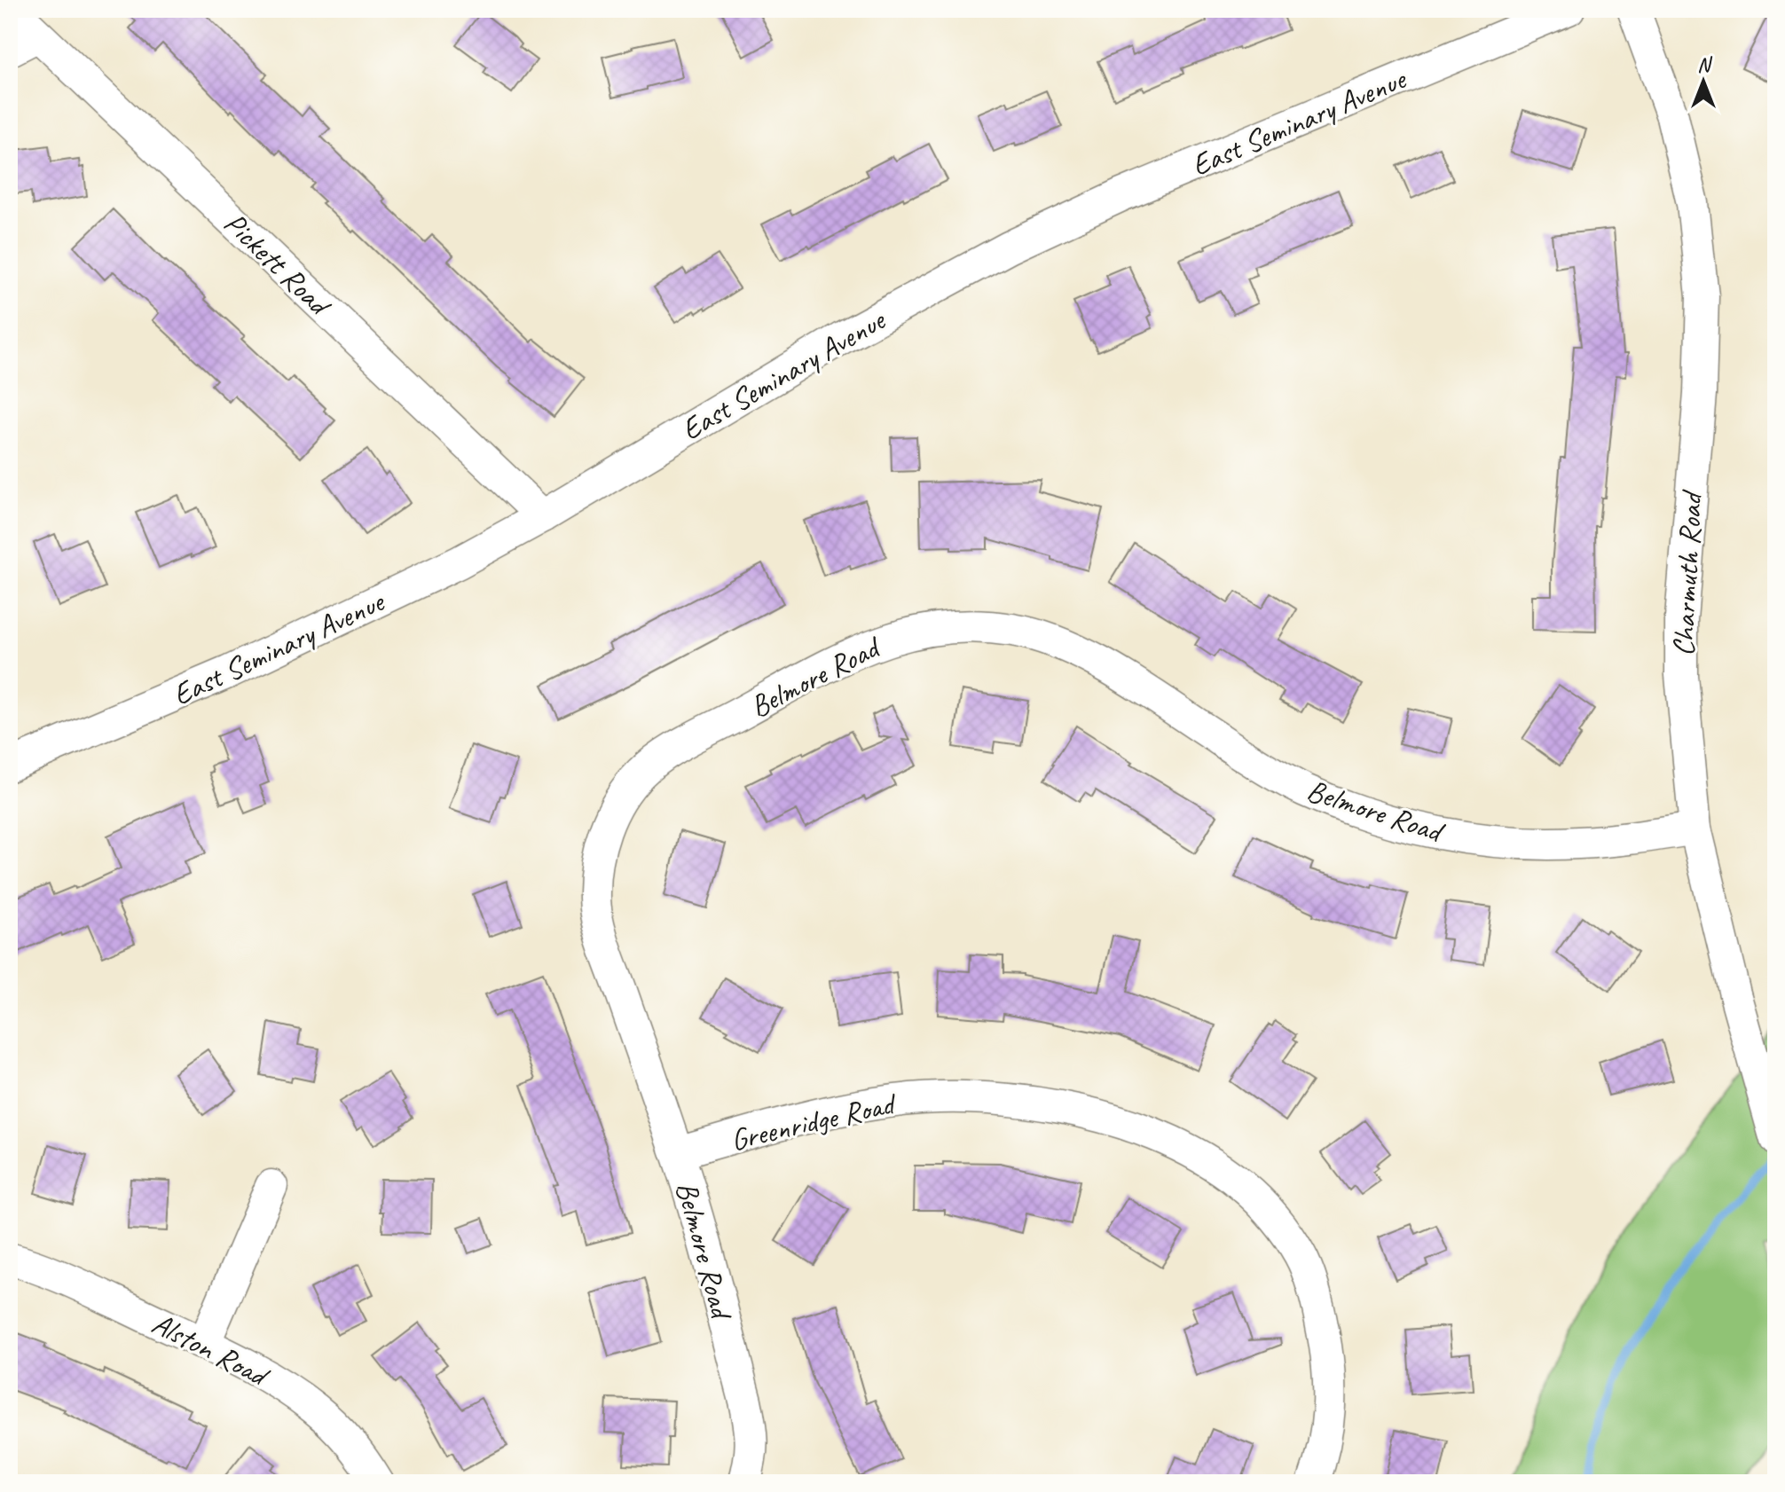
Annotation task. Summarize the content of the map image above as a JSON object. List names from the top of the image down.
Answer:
{
  "streets": {
    "street": [
      "East Seminary Avenue",
      "Pickett Road",
      "Charmuth Road",
      "Belmore Road",
      "Greenridge Road",
      "Alston Road"
    ]
  },
  "crossings": [
    ["East Seminary Avenue", "Pickett Road"],
    ["Charmuth Road", "Belmore Road"],
    ["Belmore Road", "Greenridge Road"]
  ],
  "north": "top"
}
